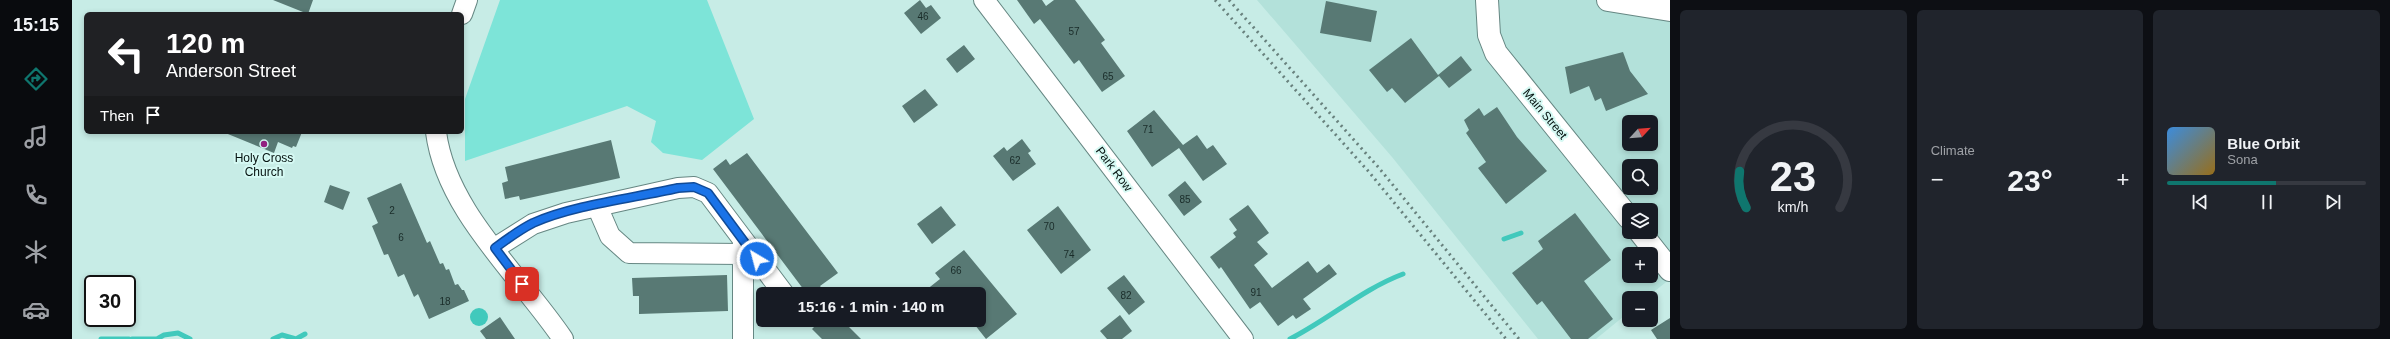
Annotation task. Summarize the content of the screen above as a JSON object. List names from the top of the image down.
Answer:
{
  "streets": {
    "main road": ["Main Street"],
    "street": ["Park Row"]
  },
  "places": ["Holy Cross Church"],
  "house_numbers": [
    "46",
    "57",
    "65",
    "71",
    "62",
    "85",
    "2",
    "70",
    "6",
    "74",
    "66",
    "91",
    "82",
    "18"
  ],
  "north": "top right",
  "page": {
    "tabs": "15:15",
    "tile": "Climate",
    "turn": ["120 m", "Anderson Street"],
    "then": "Then",
    "map_buttons": ["+", "−"],
    "song": ["Blue Orbit", "Sona"],
    "heat": ["−", "23°", "+"],
    "limit": "30",
    "trip": "15:16 · 1 min · 140 m",
    "gauge": ["23", "km/h"]
  }
}
